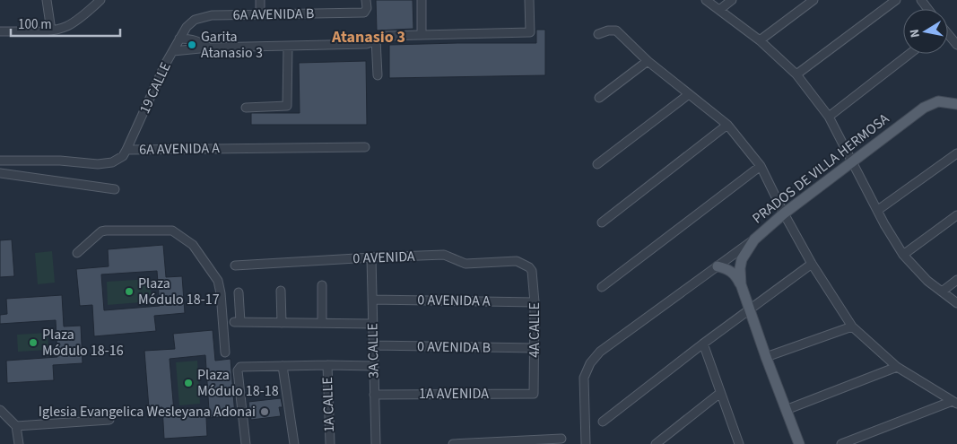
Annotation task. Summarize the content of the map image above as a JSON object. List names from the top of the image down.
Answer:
{
  "streets": {
    "main road": ["PRADOS DE VILLA HERMOSA"],
    "street": [
      "6A AVENIDA B",
      "19 CALLE",
      "6A AVENIDA A",
      "0 AVENIDA",
      "0 AVENIDA A",
      "4A CALLE",
      "0 AVENIDA B",
      "3A CALLE",
      "1A AVENIDA",
      "1A CALLE"
    ]
  },
  "crossings": [
    ["6A AVENIDA B", "19 CALLE"],
    ["19 CALLE", "6A AVENIDA A"],
    ["0 AVENIDA", "4A CALLE"],
    ["0 AVENIDA", "3A CALLE"],
    ["0 AVENIDA A", "4A CALLE"],
    ["0 AVENIDA A", "3A CALLE"],
    ["4A CALLE", "0 AVENIDA B"],
    ["4A CALLE", "1A AVENIDA"],
    ["0 AVENIDA B", "3A CALLE"],
    ["3A CALLE", "1A AVENIDA"]
  ],
  "districts": ["Atanasio 3"],
  "places": [
    "Garita Atanasio 3",
    "Plaza Módulo 18-17",
    "Plaza Módulo 18-16",
    "Plaza Módulo 18-18",
    "Iglesia Evangelica Wesleyana Adonai"
  ],
  "scale_bar": "100 m",
  "north": "left"
}
